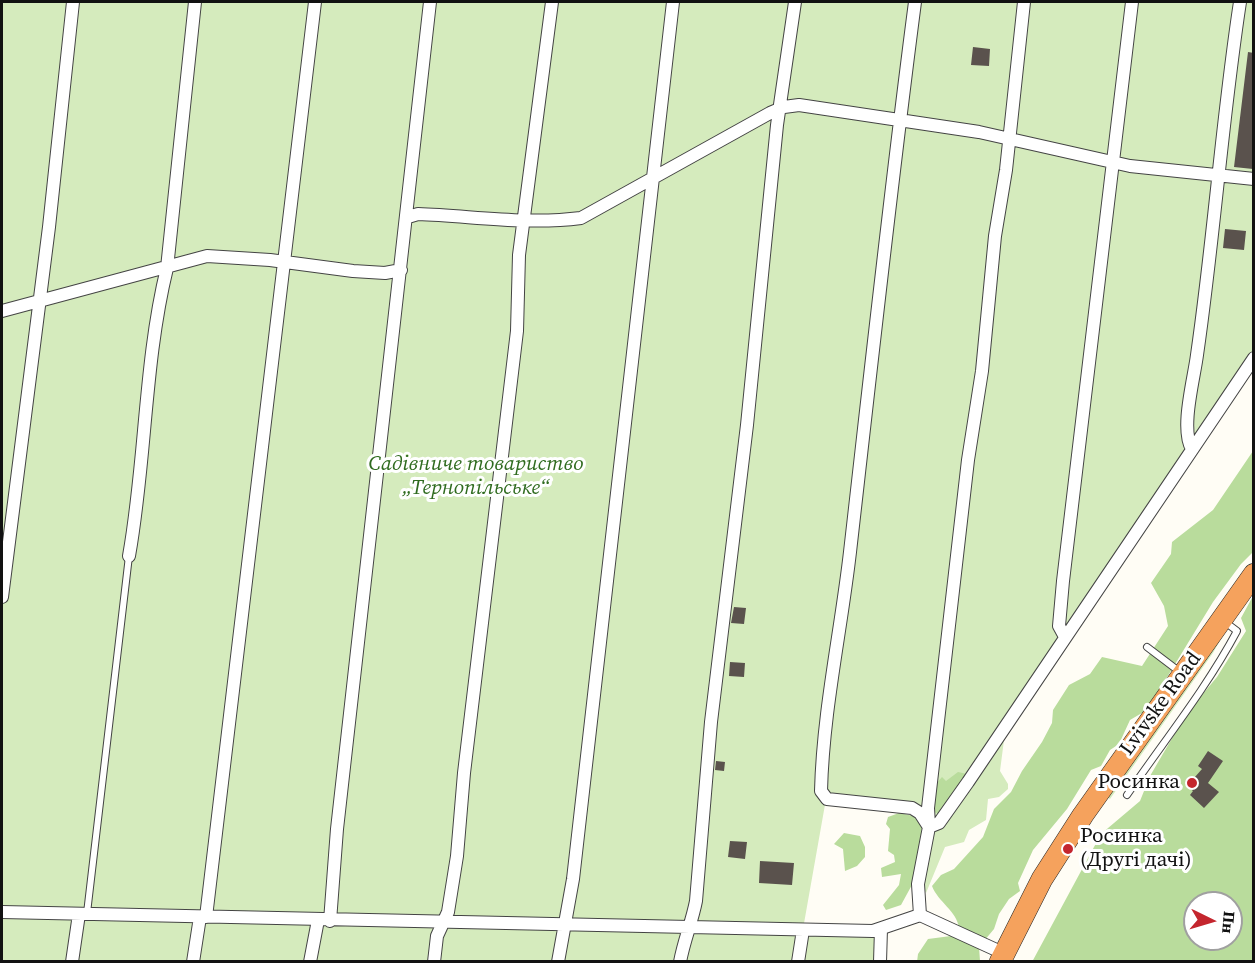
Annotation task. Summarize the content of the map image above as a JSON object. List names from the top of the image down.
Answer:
{
  "streets": {
    "highway": ["Lvivske Road"]
  },
  "parks": ["Садівниче товариство „Тернопільське“"],
  "places": ["Росинка", "Росинка (Другі дачі)"],
  "north": "right"
}
